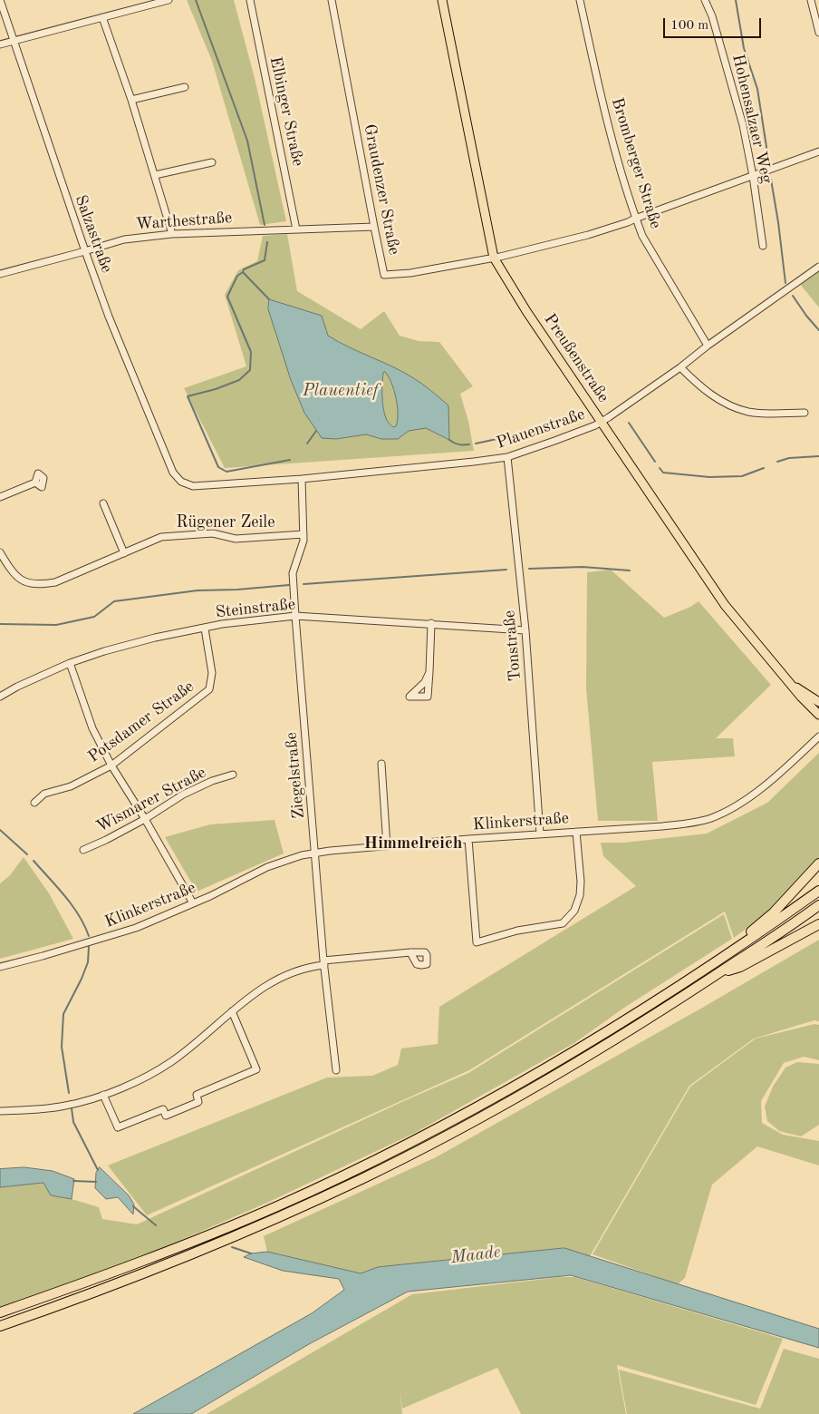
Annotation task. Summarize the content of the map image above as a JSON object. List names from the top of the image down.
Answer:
{
  "streets": {
    "main road": ["Preußenstraße"],
    "street": [
      "Elbinger Straße",
      "Hohensalzaer Weg",
      "Bromberger Straße",
      "Graudenzer Straße",
      "Warthestraße",
      "Salzastraße",
      "Plauenstraße",
      "Rügener Zeile",
      "Steinstraße",
      "Tonstraße",
      "Potsdamer Straße",
      "Ziegelstraße",
      "Wismarer Straße",
      "Klinkerstraße"
    ]
  },
  "crossings": [
    ["Elbinger Straße", "Warthestraße"],
    ["Bromberger Straße", "Plauenstraße"],
    ["Graudenzer Straße", "Warthestraße"],
    ["Graudenzer Straße", "Preußenstraße"],
    ["Warthestraße", "Salzastraße"],
    ["Salzastraße", "Plauenstraße"],
    ["Preußenstraße", "Plauenstraße"],
    ["Plauenstraße", "Tonstraße"],
    ["Plauenstraße", "Ziegelstraße"],
    ["Rügener Zeile", "Ziegelstraße"],
    ["Steinstraße", "Tonstraße"],
    ["Steinstraße", "Potsdamer Straße"],
    ["Steinstraße", "Ziegelstraße"],
    ["Tonstraße", "Klinkerstraße"],
    ["Ziegelstraße", "Klinkerstraße"]
  ],
  "districts": ["Himmelreich"],
  "water": ["Plauentief", "Maade"],
  "scale_bar": "100 m"
}
